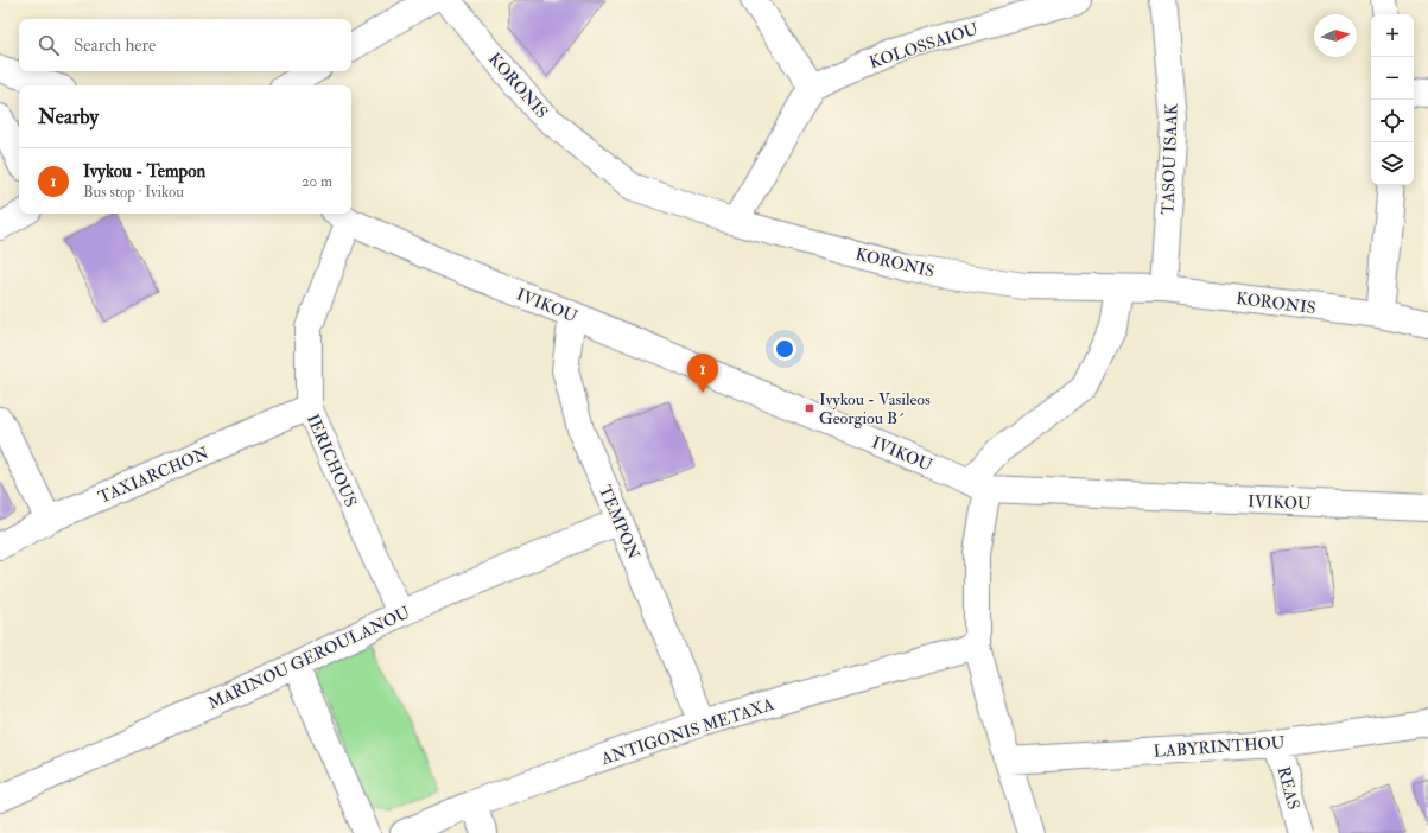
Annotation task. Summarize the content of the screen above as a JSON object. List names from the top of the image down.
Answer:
{
  "streets": {
    "street": [
      "KOLOSSAIOU",
      "KORONIS",
      "TASOU ISAAK",
      "IVIKOU",
      "IERICHOUS",
      "TAXIARCHON",
      "TEMPON",
      "MARINOU GEROULANOU",
      "ANTIGONIS METAXA",
      "LABYRINTHOU",
      "REAS"
    ]
  },
  "crossings": [
    ["KORONIS", "TASOU ISAAK"],
    ["IVIKOU", "IERICHOUS"],
    ["IVIKOU", "TEMPON"],
    ["IERICHOUS", "TAXIARCHON"],
    ["IERICHOUS", "MARINOU GEROULANOU"],
    ["TEMPON", "MARINOU GEROULANOU"],
    ["TEMPON", "ANTIGONIS METAXA"],
    ["LABYRINTHOU", "REAS"]
  ],
  "places": {
    "transit": ["Ivykou - Vasileos Georgiou B´"]
  },
  "north": "right",
  "page": {
    "map_buttons": ["+", "−"],
    "search": "Search here",
    "heading": "Nearby",
    "list": [
      {
        "mark": "1",
        "name": "Ivykou - Tempon",
        "note": "Bus stop · Ivikou",
        "value": "20 m"
      }
    ],
    "pins": "1"
  }
}
